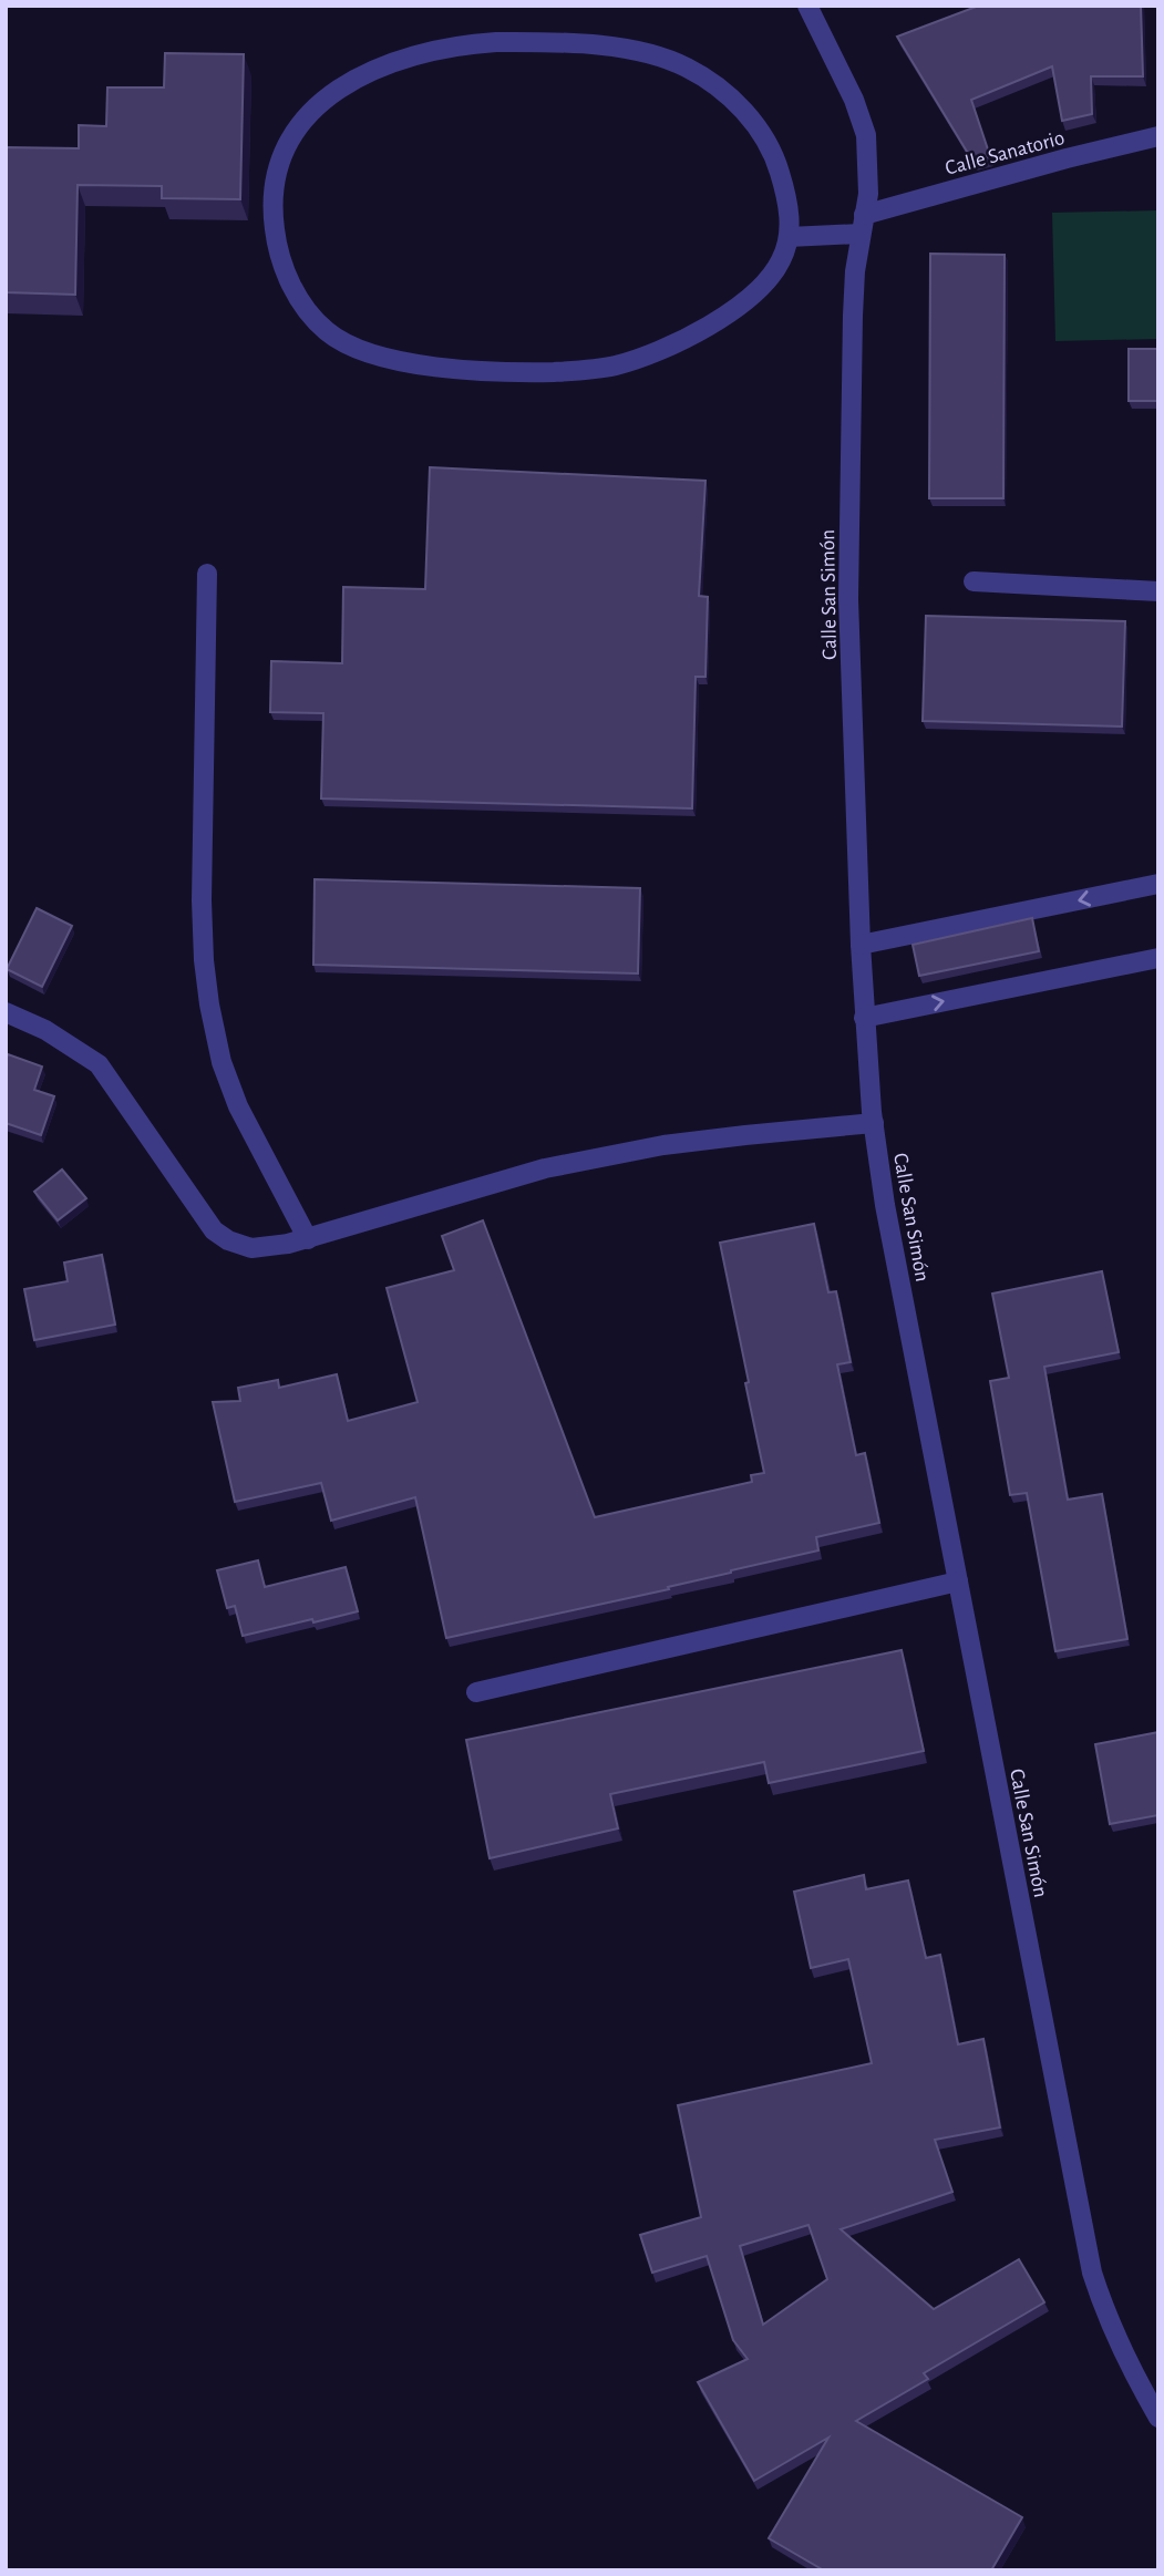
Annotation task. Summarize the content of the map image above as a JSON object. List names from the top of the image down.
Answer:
{
  "streets": {
    "street": ["Calle Sanatorio", "Calle San Simón"]
  },
  "crossings": [
    ["Calle Sanatorio", "Calle San Simón"]
  ]
}
